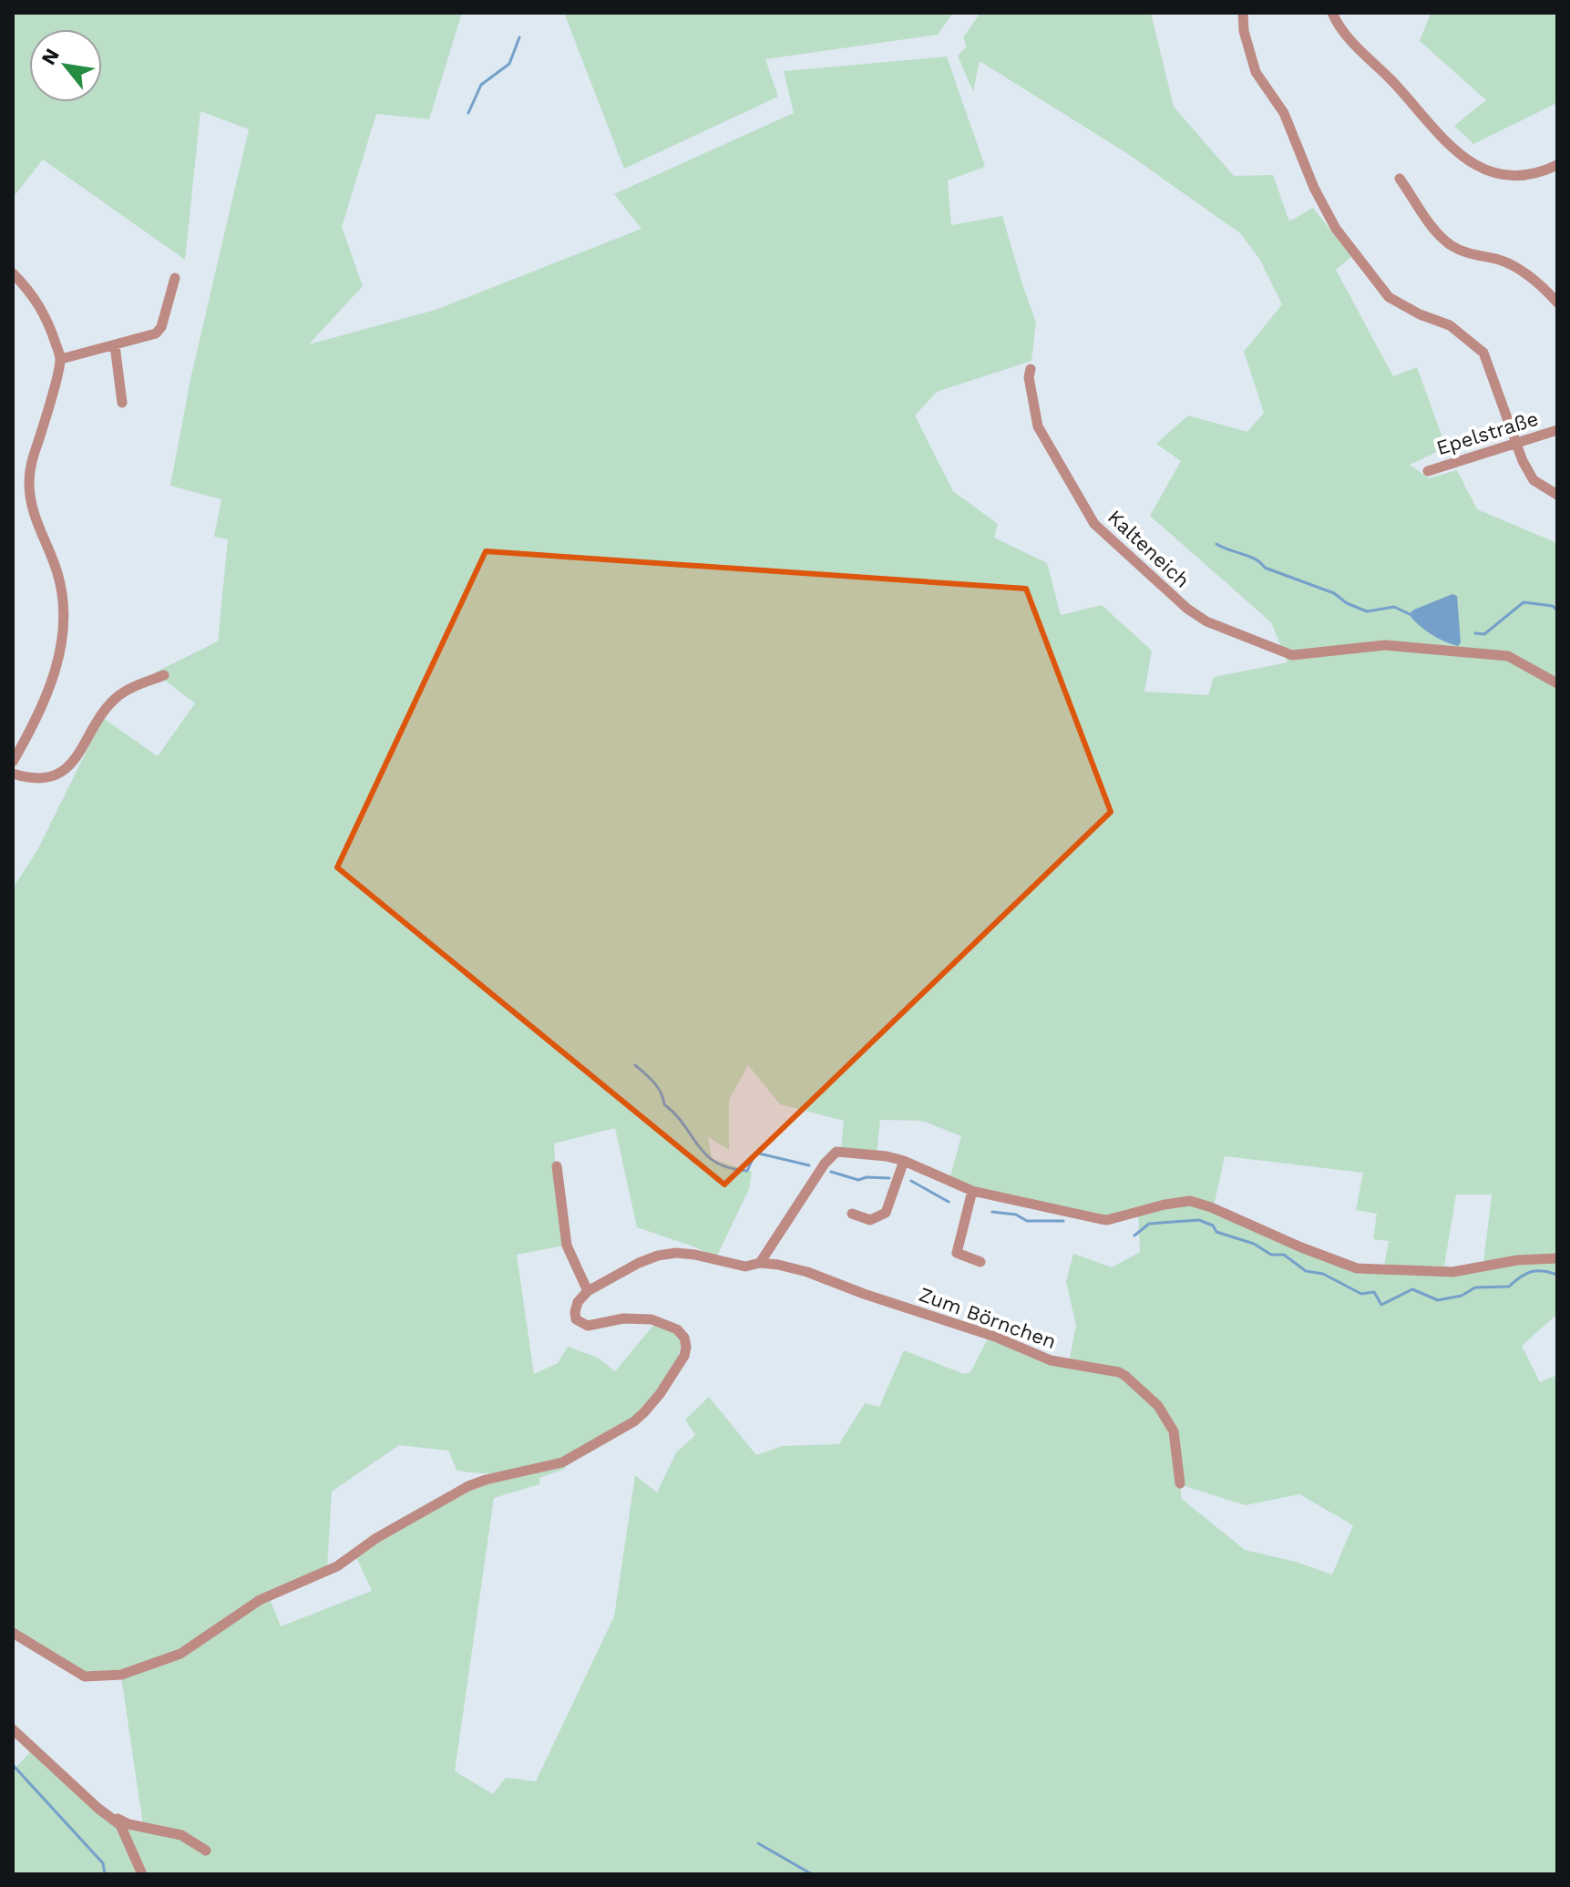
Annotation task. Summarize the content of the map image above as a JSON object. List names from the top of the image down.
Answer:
{
  "streets": {
    "street": ["Epelstraße", "Kalteneich", "Zum Börnchen"]
  },
  "north": "top left"
}
